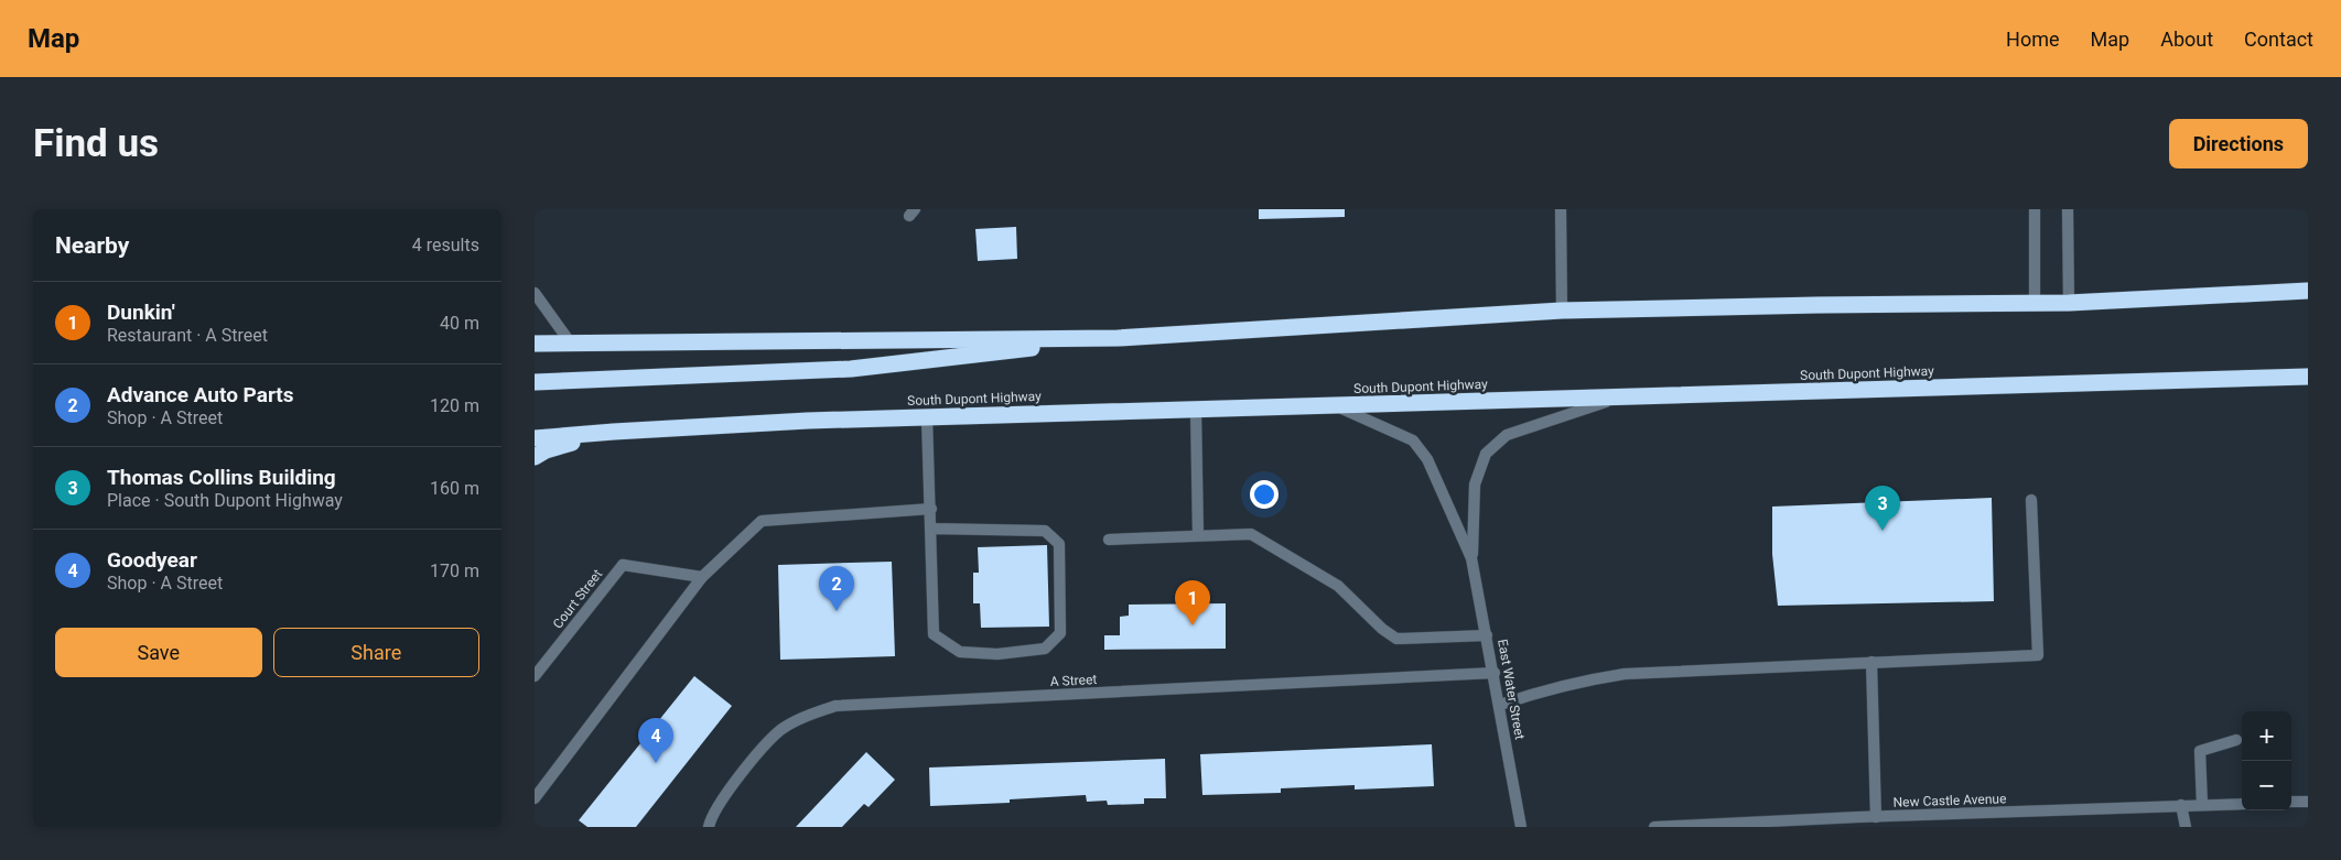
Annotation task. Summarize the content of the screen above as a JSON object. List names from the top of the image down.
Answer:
{
  "streets": {
    "highway": ["South Dupont Highway"],
    "street": [
      "Court Street",
      "A Street",
      "East Water Street",
      "New Castle Avenue"
    ]
  },
  "crossings": [
    ["South Dupont Highway", "East Water Street"],
    ["A Street", "East Water Street"]
  ],
  "page": {
    "header": "Map",
    "nav": [
      "Home",
      "Map",
      "About",
      "Contact"
    ],
    "buttons": [
      "Directions",
      ["Save", "Share"]
    ],
    "title": "Find us",
    "heading": ["Nearby", "4 results"],
    "list": [
      {
        "mark": "1",
        "name": "Dunkin'",
        "note": "Restaurant · A Street",
        "value": "40 m"
      },
      {
        "mark": "2",
        "name": "Advance Auto Parts",
        "note": "Shop · A Street",
        "value": "120 m"
      },
      {
        "mark": "3",
        "name": "Thomas Collins Building",
        "note": "Place · South Dupont Highway",
        "value": "160 m"
      },
      {
        "mark": "4",
        "name": "Goodyear",
        "note": "Shop · A Street",
        "value": "170 m"
      }
    ],
    "pins": [
      "3",
      "2",
      "1",
      "4"
    ],
    "map_buttons": ["+", "−"]
  }
}
